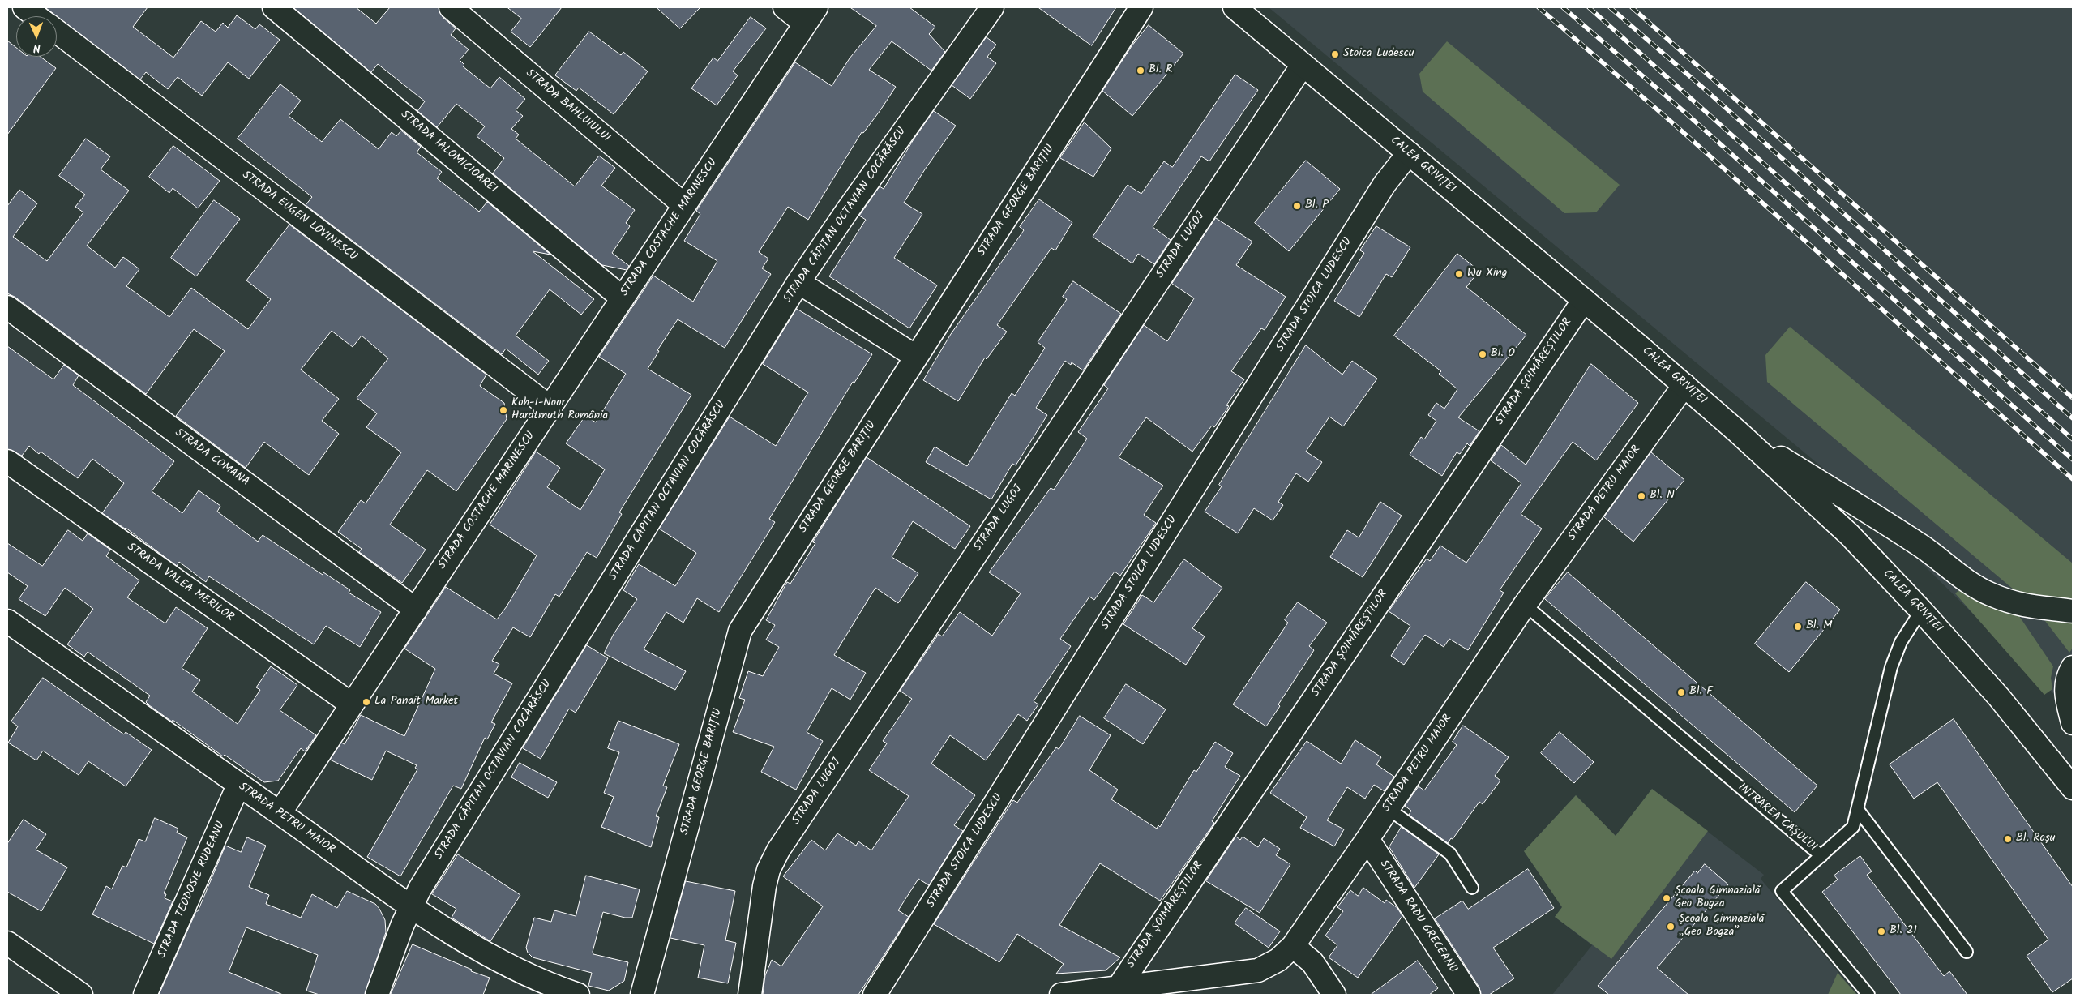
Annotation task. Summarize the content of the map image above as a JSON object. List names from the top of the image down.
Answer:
{
  "streets": {
    "street": [
      "STRADA BAHLUIULUI",
      "STRADA IALOMICIOAREI",
      "CALEA GRIVIȚEI",
      "STRADA GEORGE BARIȚIU",
      "STRADA CĂPITAN OCTAVIAN COCĂRĂSCU",
      "STRADA EUGEN LOVINESCU",
      "STRADA COSTACHE MARINESCU",
      "STRADA LUGOJ",
      "STRADA STOICA LUDESCU",
      "STRADA ȘOIMĂREȘTILOR",
      "STRADA COMANA",
      "STRADA PETRU MAIOR",
      "STRADA VALEA MERILOR",
      "STRADA TEODOSIE RUDEANU",
      "STRADA RADU GRECEANU"
    ],
    "lane": ["INTRAREA CAȘULUI"]
  },
  "crossings": [
    ["STRADA BAHLUIULUI", "STRADA COSTACHE MARINESCU"],
    ["STRADA IALOMICIOAREI", "STRADA COSTACHE MARINESCU"],
    ["CALEA GRIVIȚEI", "STRADA LUGOJ"],
    ["CALEA GRIVIȚEI", "STRADA STOICA LUDESCU"],
    ["CALEA GRIVIȚEI", "STRADA ȘOIMĂREȘTILOR"],
    ["CALEA GRIVIȚEI", "STRADA PETRU MAIOR"],
    ["CALEA GRIVIȚEI", "INTRAREA CAȘULUI"],
    ["STRADA CĂPITAN OCTAVIAN COCĂRĂSCU", "STRADA PETRU MAIOR"],
    ["STRADA EUGEN LOVINESCU", "STRADA COSTACHE MARINESCU"],
    ["STRADA COSTACHE MARINESCU", "STRADA COMANA"],
    ["STRADA COSTACHE MARINESCU", "STRADA PETRU MAIOR"],
    ["STRADA COSTACHE MARINESCU", "STRADA VALEA MERILOR"],
    ["STRADA ȘOIMĂREȘTILOR", "STRADA PETRU MAIOR"],
    ["STRADA PETRU MAIOR", "INTRAREA CAȘULUI"],
    ["STRADA PETRU MAIOR", "STRADA TEODOSIE RUDEANU"],
    ["STRADA PETRU MAIOR", "STRADA RADU GRECEANU"]
  ],
  "places": [
    "Stoica Ludescu",
    "Bl. R",
    "Bl. P",
    "Wu Xing",
    "Bl. O",
    "Koh-I-Noor Hardtmuth România",
    "Bl. N",
    "Bl. M",
    "Bl. F",
    "La Panait Market",
    "Bl. Roșu",
    "Școala Gimnazială Geo Bogza",
    "Școala Gimnazială „Geo Bogza”",
    "Bl. 21"
  ],
  "north": "bottom"
}
